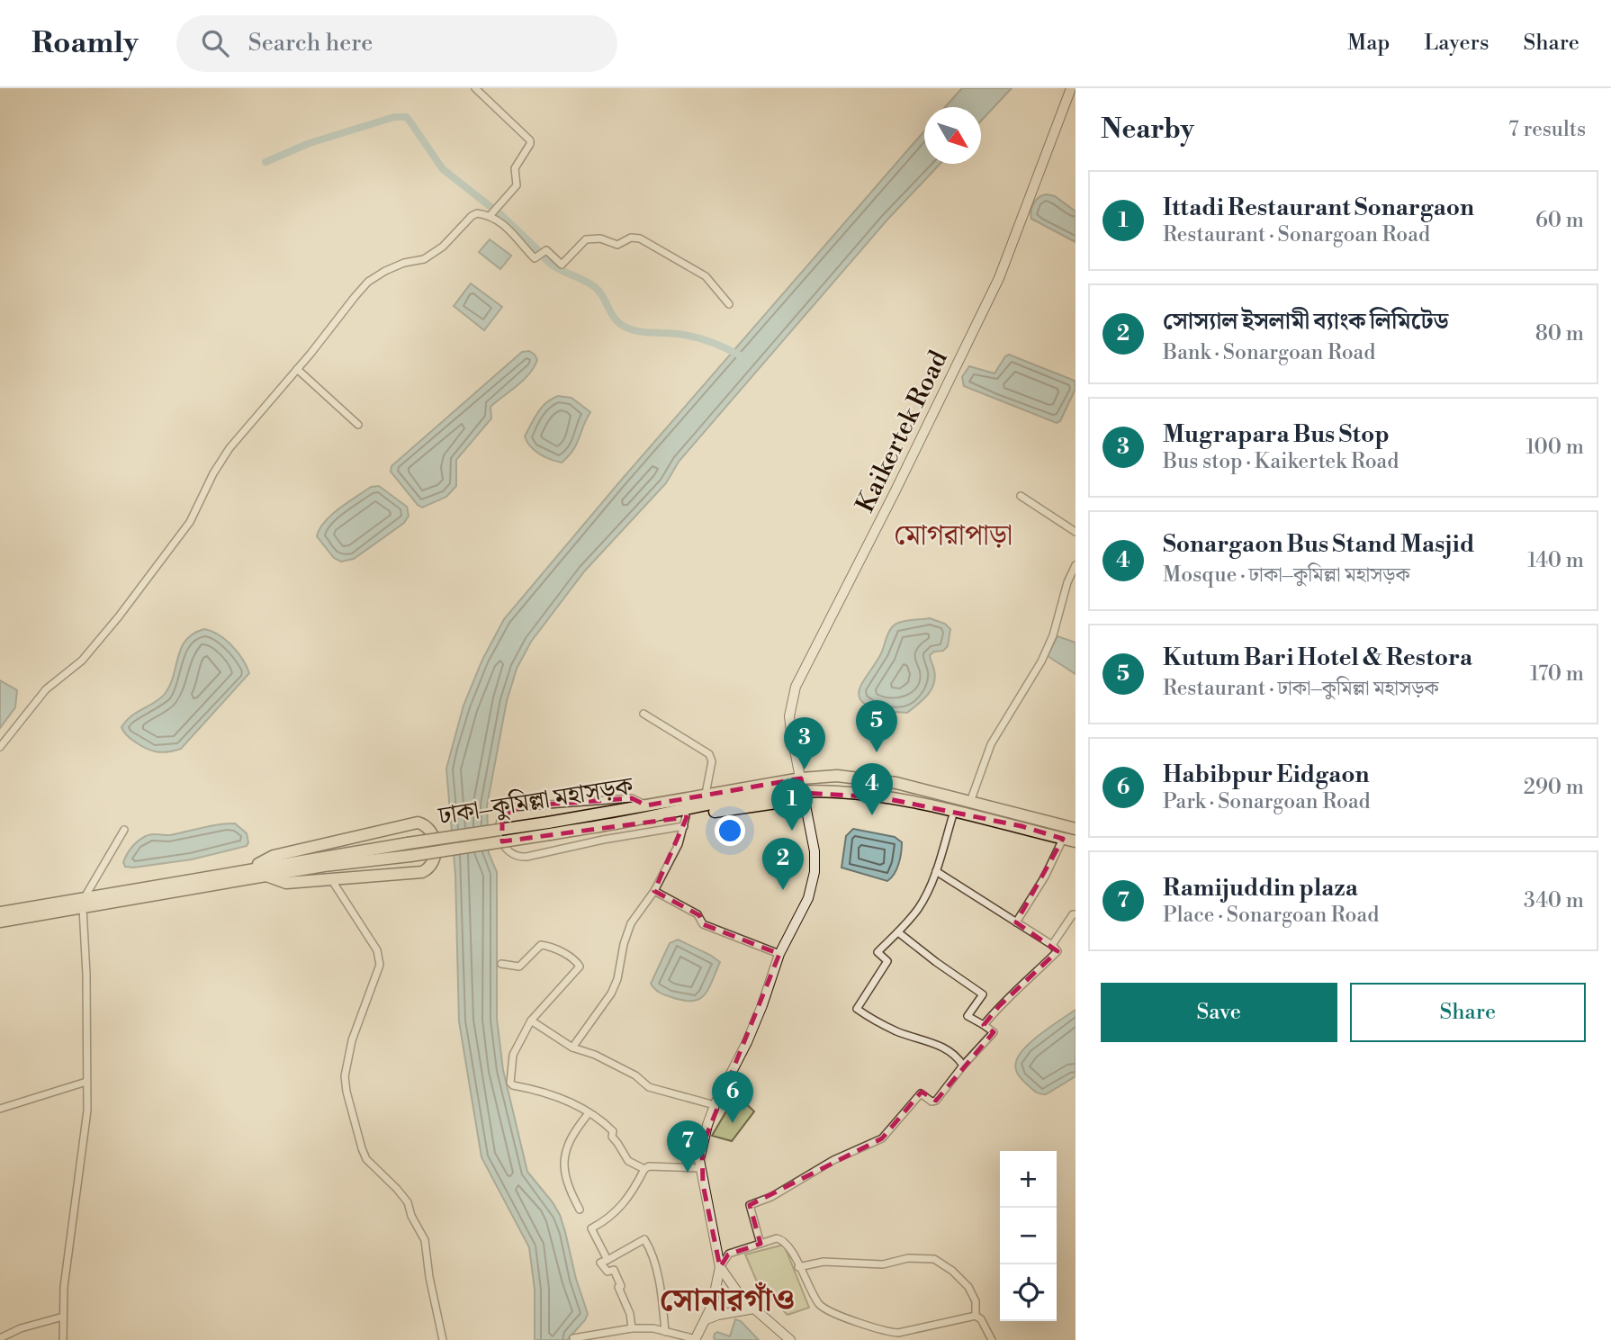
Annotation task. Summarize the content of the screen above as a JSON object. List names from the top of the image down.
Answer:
{
  "streets": {
    "highway": ["ঢাকা–কুমিল্লা মহাসড়ক"],
    "main road": ["Kaikertek Road"]
  },
  "crossings": [
    ["Kaikertek Road", "ঢাকা–কুমিল্লা মহাসড়ক"]
  ],
  "districts": ["মোগরাপাড়া", "সোনারগাঁও"],
  "north": "bottom right",
  "page": {
    "header": "Roamly",
    "search": "Search here",
    "nav": ["Map", "Layers", "Share"],
    "heading": ["Nearby", "7 results"],
    "list": [
      {
        "mark": "1",
        "name": "Ittadi Restaurant Sonargaon",
        "note": "Restaurant · Sonargoan Road",
        "value": "60 m"
      },
      {
        "mark": "2",
        "name": "সোস্যাল ইসলামী ব্যাংক লিমিটেড",
        "note": "Bank · Sonargoan Road",
        "value": "80 m"
      },
      {
        "mark": "3",
        "name": "Mugrapara Bus Stop",
        "note": "Bus stop · Kaikertek Road",
        "value": "100 m"
      },
      {
        "mark": "4",
        "name": "Sonargaon Bus Stand Masjid",
        "note": "Mosque · ঢাকা–কুমিল্লা মহাসড়ক",
        "value": "140 m"
      },
      {
        "mark": "5",
        "name": "Kutum Bari Hotel & Restora",
        "note": "Restaurant · ঢাকা–কুমিল্লা মহাসড়ক",
        "value": "170 m"
      },
      {
        "mark": "6",
        "name": "Habibpur Eidgaon",
        "note": "Park · Sonargoan Road",
        "value": "290 m"
      },
      {
        "mark": "7",
        "name": "Ramijuddin plaza",
        "note": "Place · Sonargoan Road",
        "value": "340 m"
      }
    ],
    "pins": [
      "5",
      "3",
      "4",
      "1",
      "2",
      "6",
      "7"
    ],
    "buttons": ["Save", "Share"],
    "map_buttons": ["+", "−"]
  }
}
